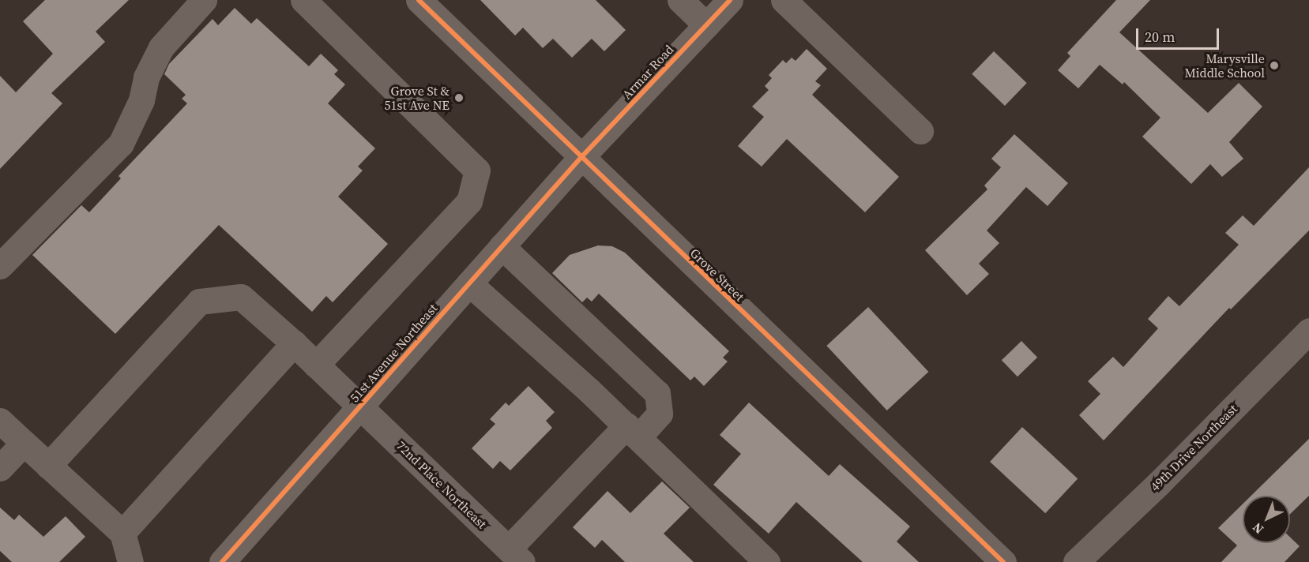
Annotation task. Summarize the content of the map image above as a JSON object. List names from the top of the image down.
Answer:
{
  "streets": {
    "street": [
      "Armar Road",
      "Grove Street",
      "51st Avenue Northeast",
      "49th Drive Northeast",
      "72nd Place Northeast"
    ]
  },
  "crossings": [
    ["Armar Road", "Grove Street"],
    ["Armar Road", "51st Avenue Northeast"],
    ["Grove Street", "51st Avenue Northeast"],
    ["51st Avenue Northeast", "72nd Place Northeast"]
  ],
  "places": ["Marysville Middle School", "Grove St & 51st Ave NE"],
  "scale_bar": "20 m",
  "north": "bottom left"
}
